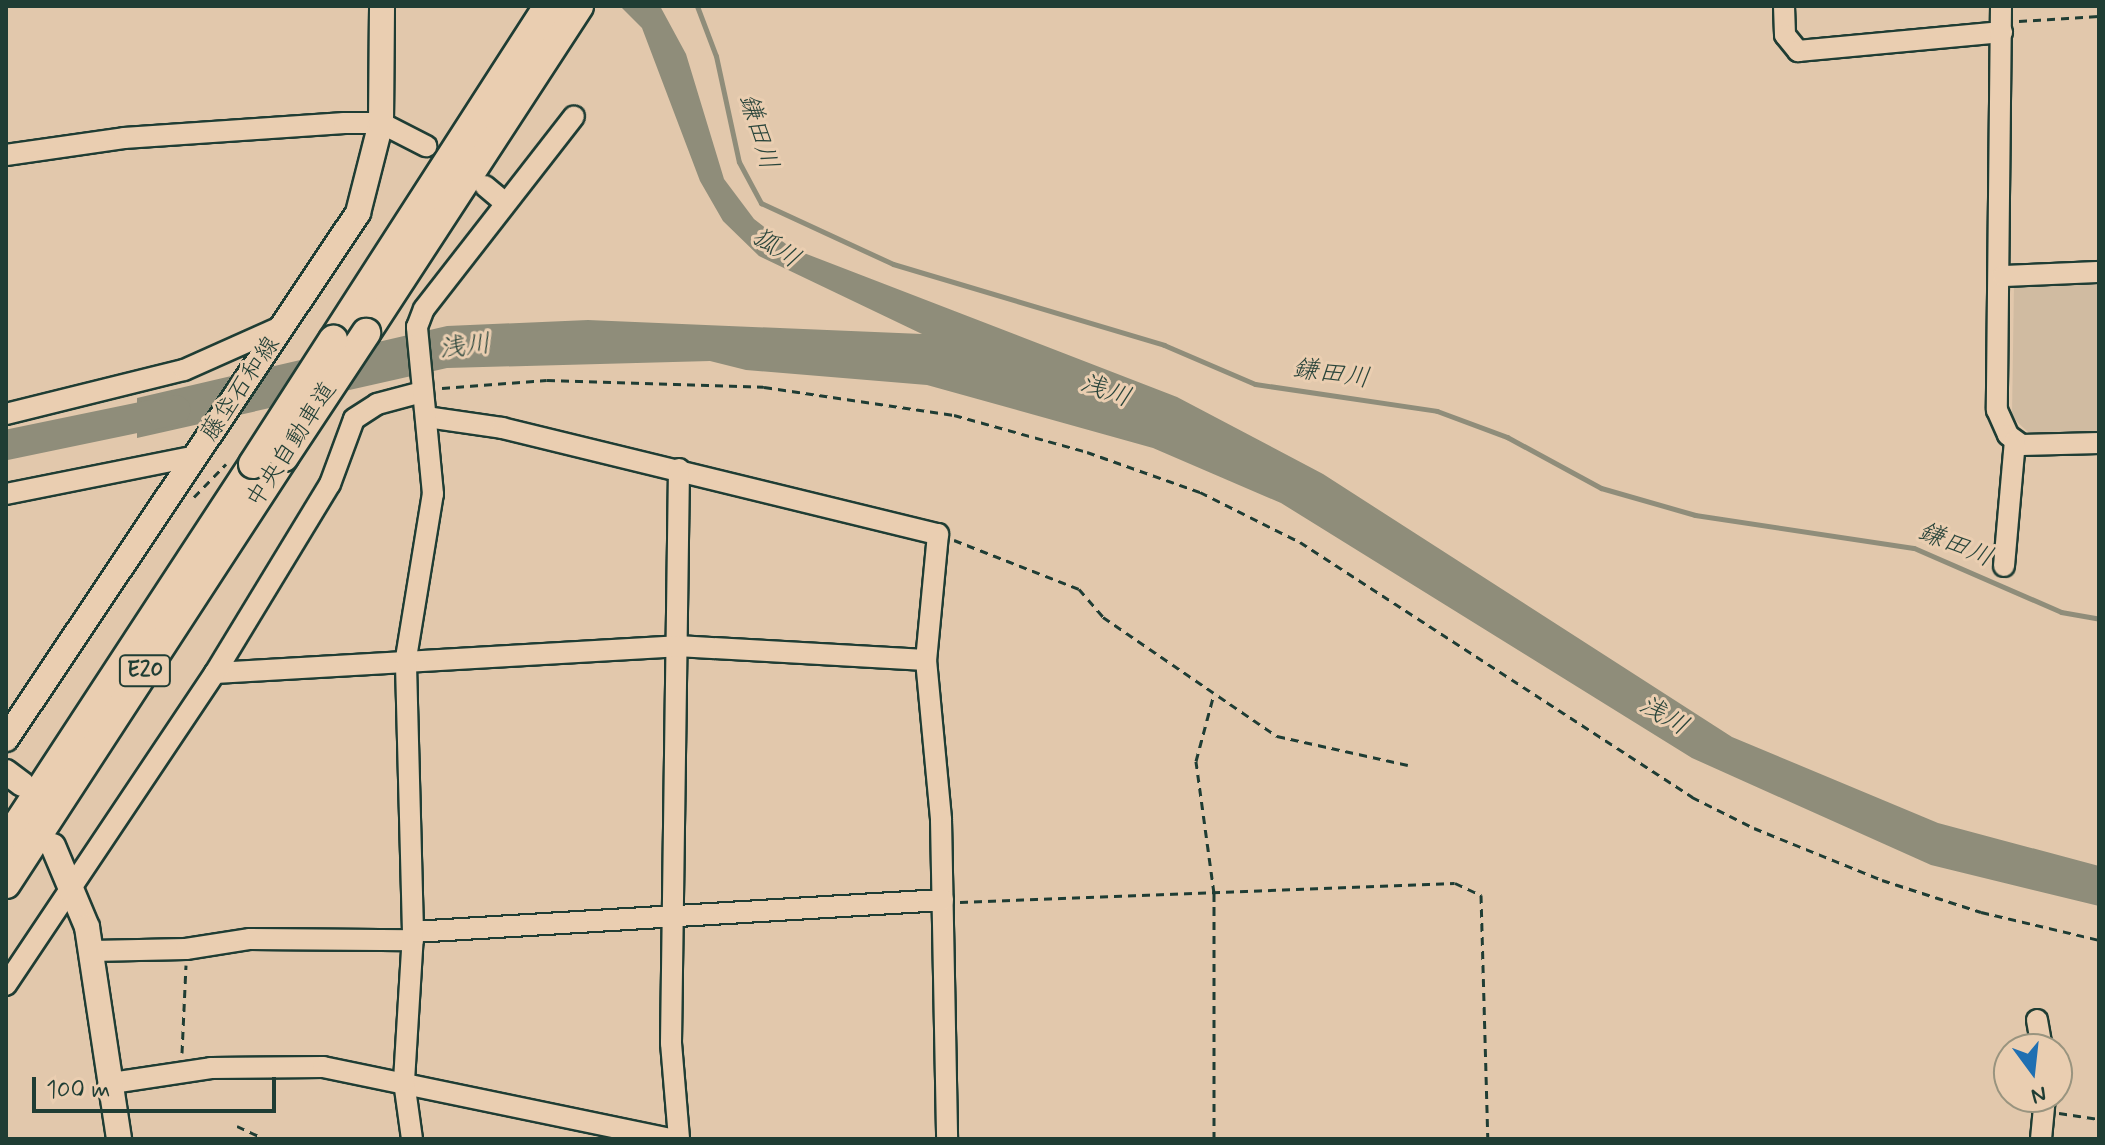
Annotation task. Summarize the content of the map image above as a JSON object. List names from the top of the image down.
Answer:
{
  "streets": {
    "highway": ["中央自動車道", "E20"],
    "main road": ["藤垈石和線"]
  },
  "water": ["鎌田川", "狐川", "浅川"],
  "scale_bar": "100 m",
  "north": "bottom"
}
